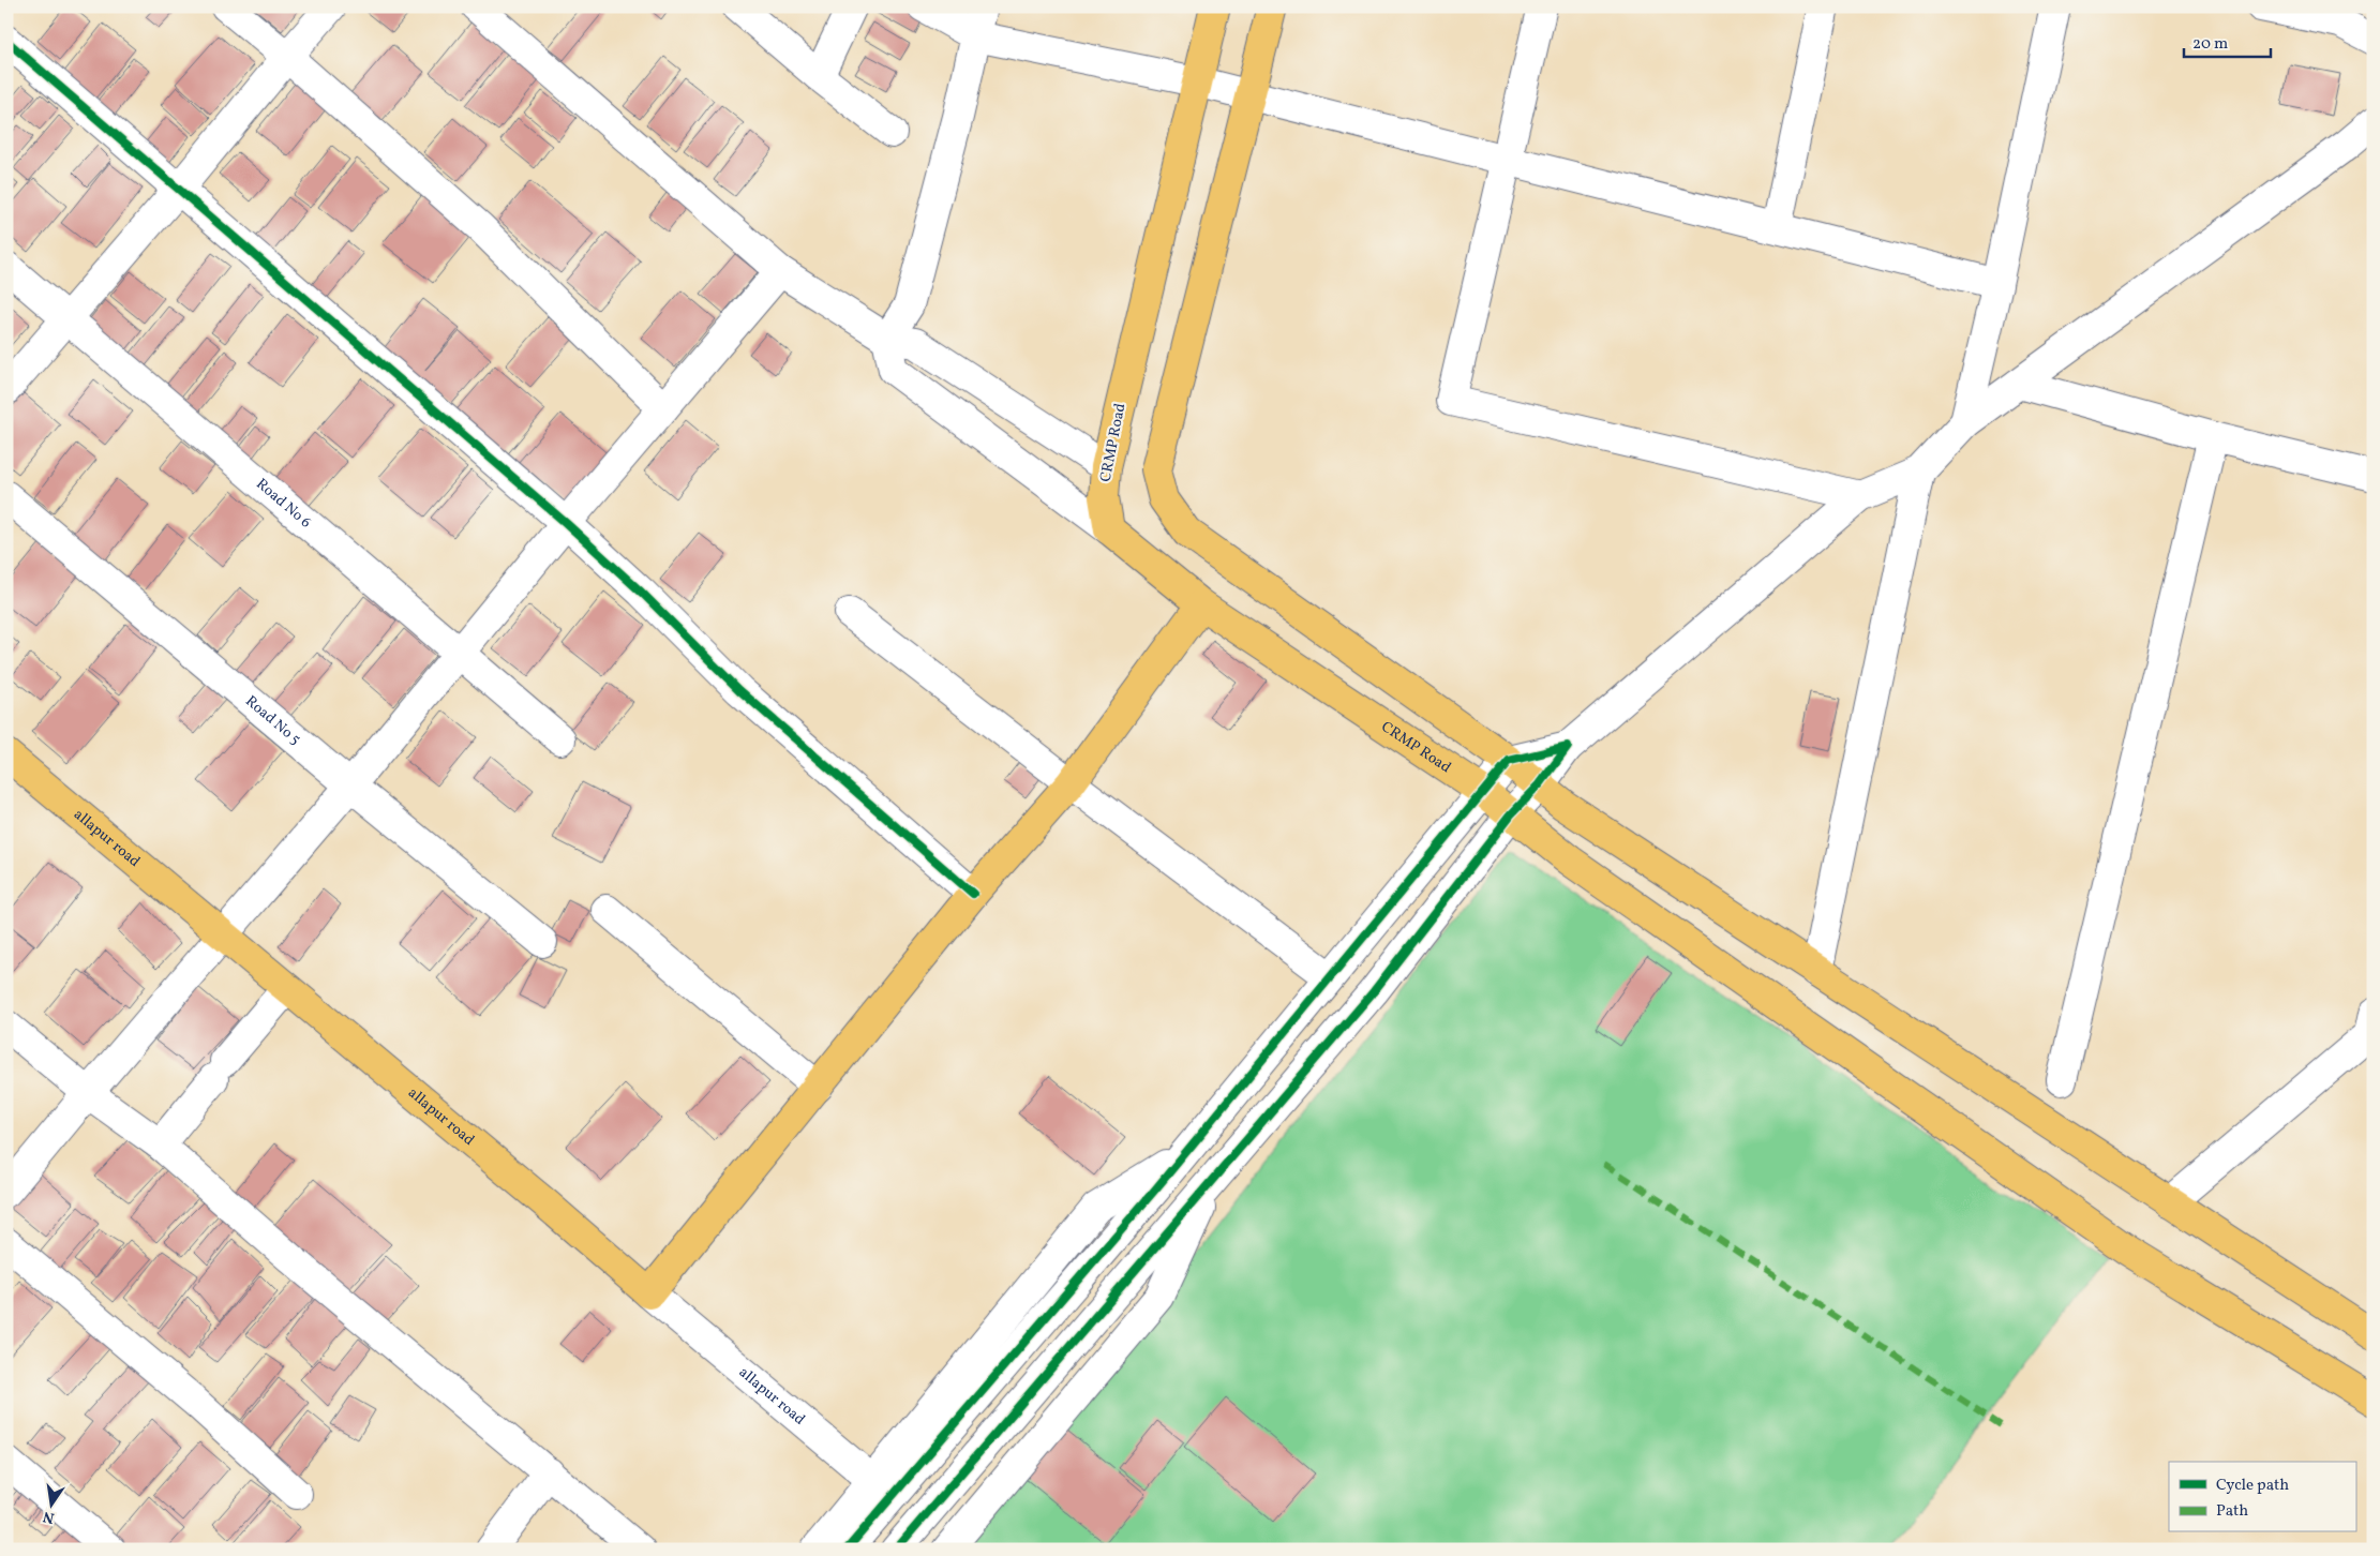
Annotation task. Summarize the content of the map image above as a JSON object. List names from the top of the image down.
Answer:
{
  "streets": {
    "main road": ["CRMP Road", "allapur road"],
    "street": ["Road No 6", "Road No 5"]
  },
  "legend": ["Cycle path", "Path"],
  "scale_bar": "20 m",
  "north": "bottom"
}
